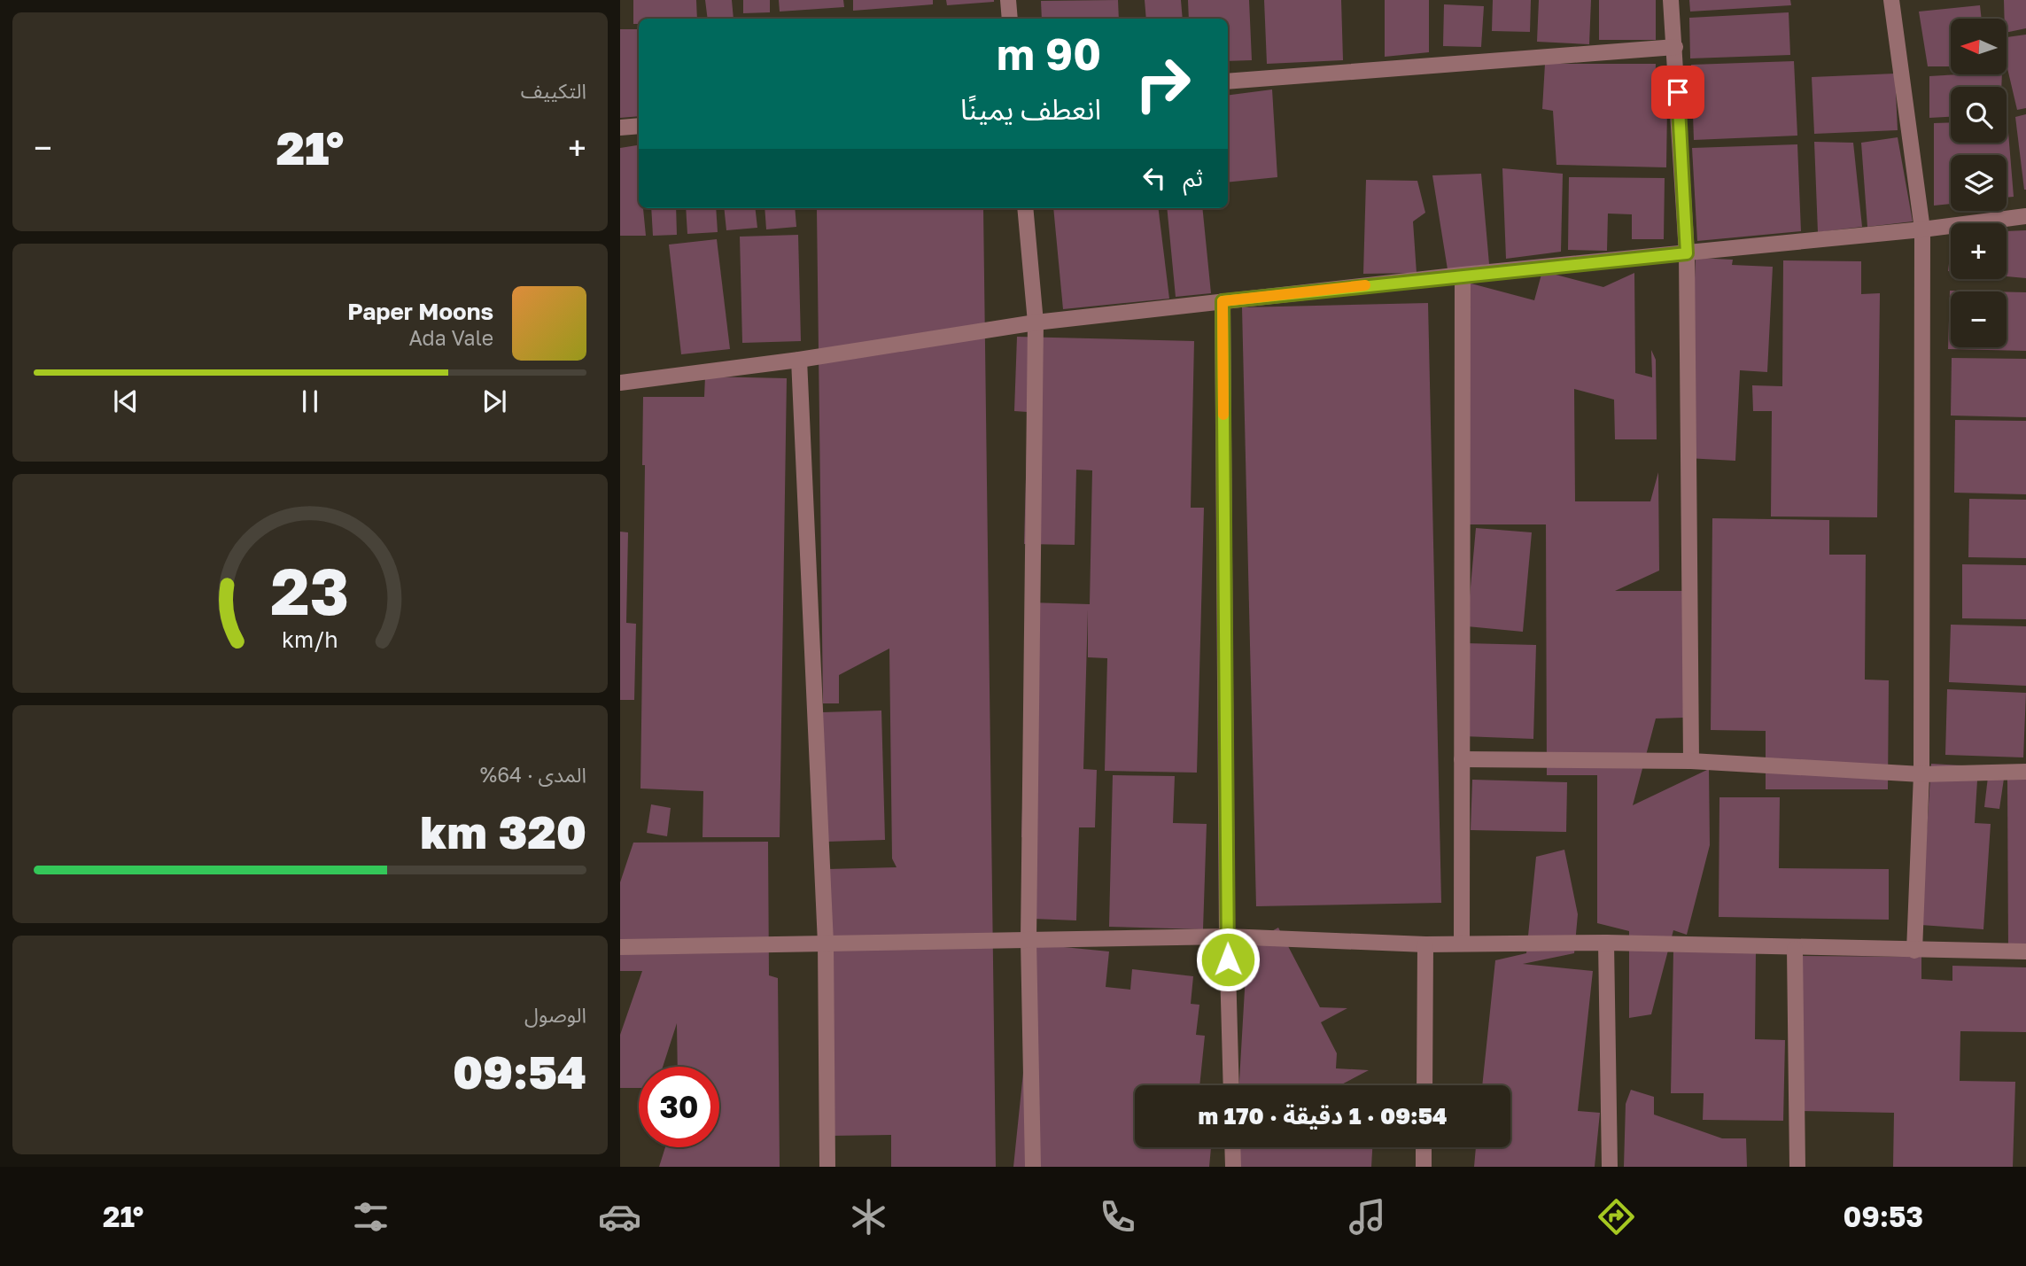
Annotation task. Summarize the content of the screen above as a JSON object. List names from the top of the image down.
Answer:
{
  "north": "left",
  "page": {
    "tile": [
      "التكييف",
      ["المدى · 64%", "320 km"],
      ["الوصول", "09:54"]
    ],
    "map_buttons": ["+", "−"],
    "turn": ["90 m", "انعطف يمينًا"],
    "heat": ["−", "21°", "+"],
    "then": "ثم",
    "song": ["Paper Moons", "Ada Vale"],
    "limit": "30",
    "trip": "09:54 · 1 دقيقة · 170 m",
    "tabs": ["09:53", "21°"],
    "gauge": ["23", "km/h"]
  }
}
